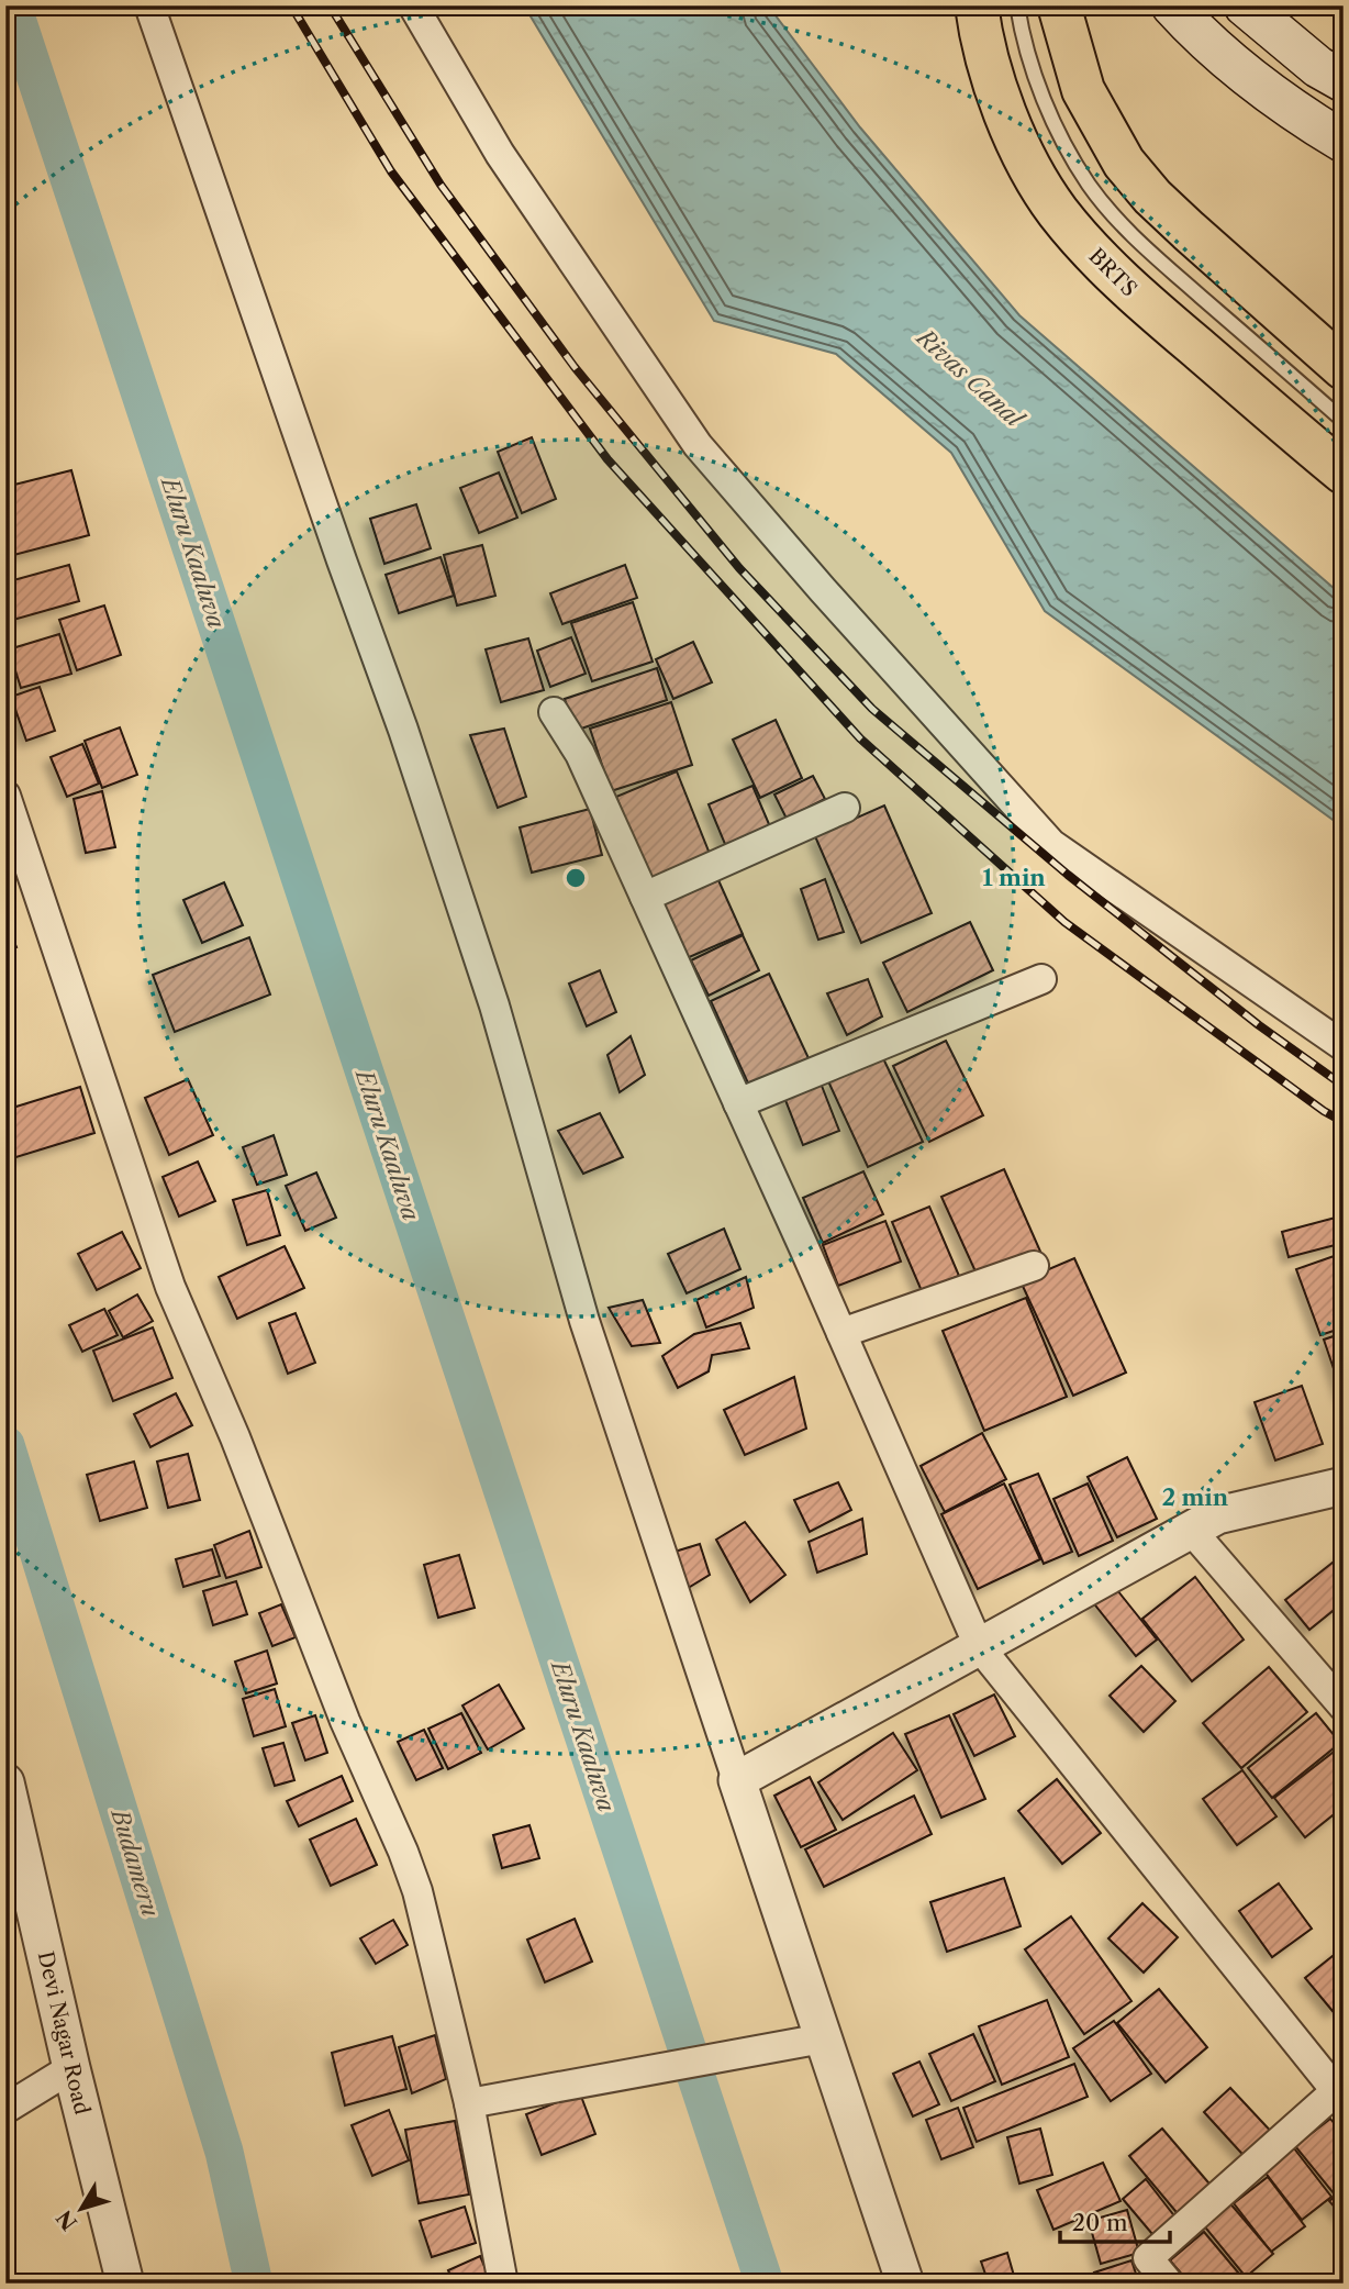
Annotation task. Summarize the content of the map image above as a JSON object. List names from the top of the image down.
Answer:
{
  "streets": {
    "main road": ["BRTS"],
    "street": ["Devi Nagar Road"]
  },
  "water": ["Rivas Canal", "Eluru Kaaluva", "Budameru"],
  "scale_bar": "20 m",
  "north": "bottom left",
  "rings": ["1 min", "2 min"]
}
